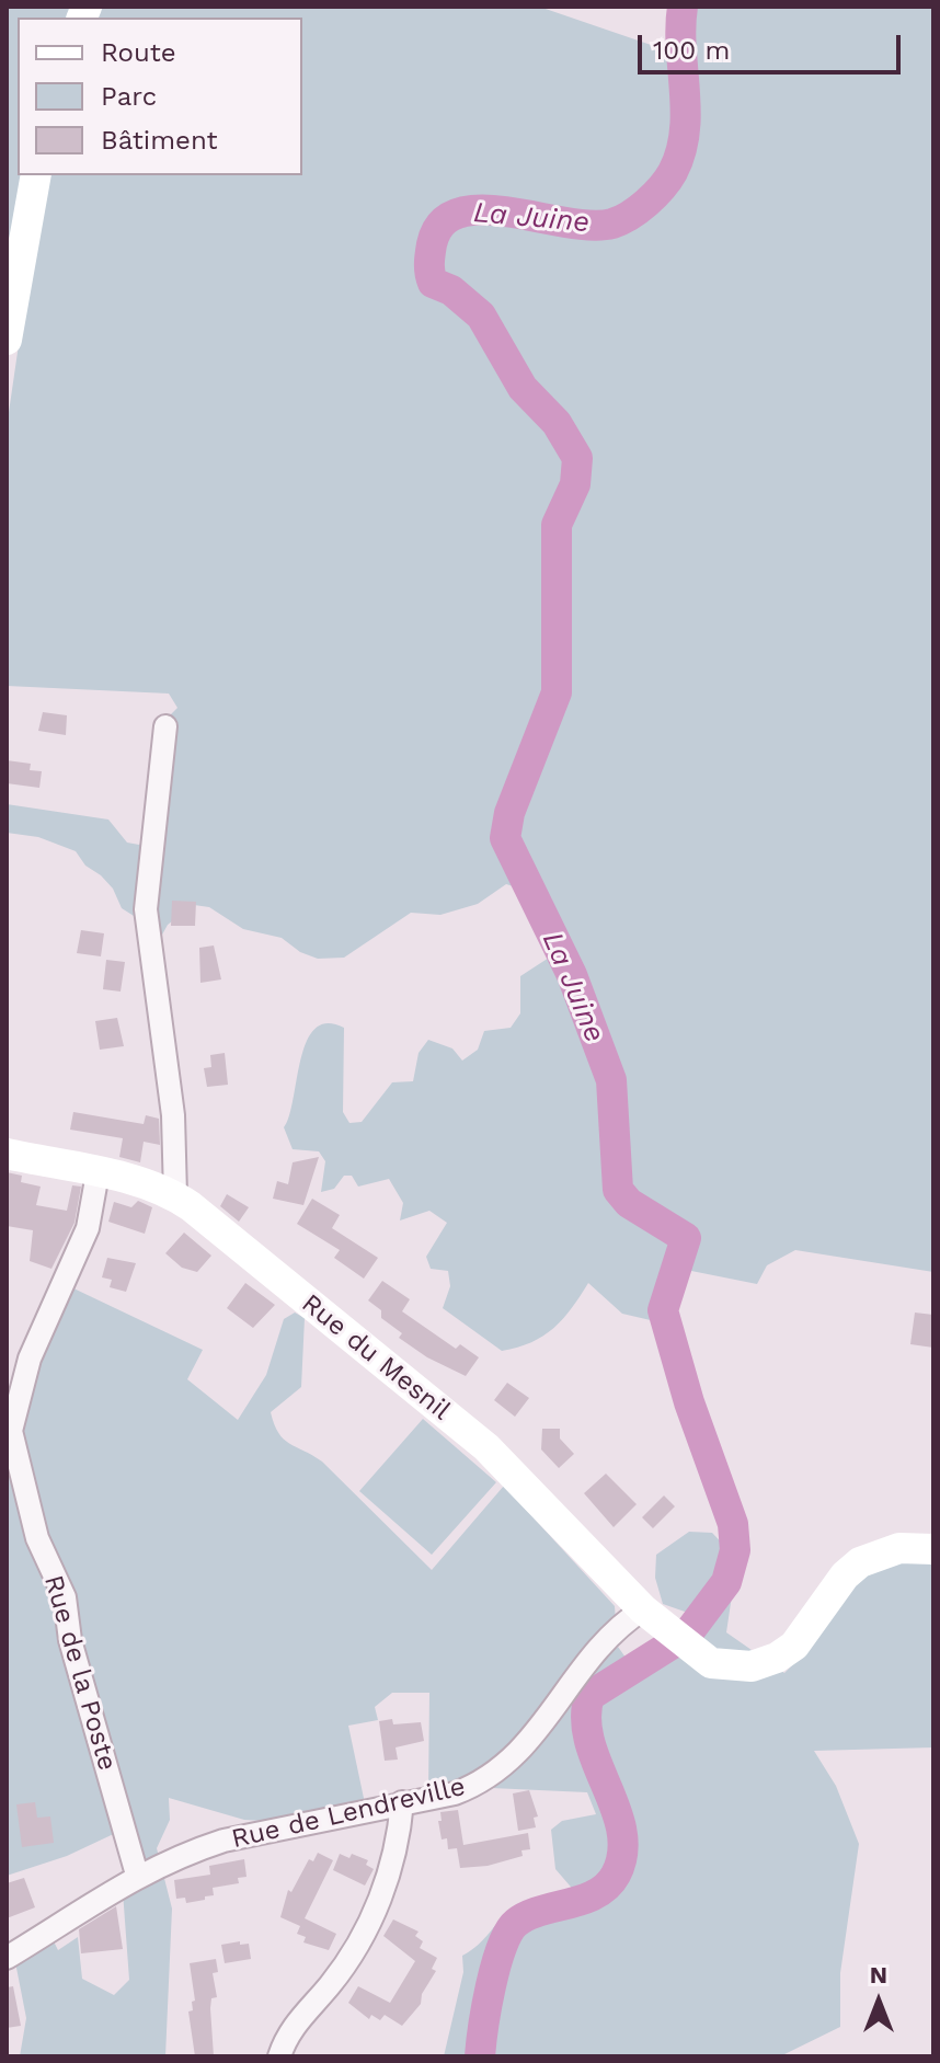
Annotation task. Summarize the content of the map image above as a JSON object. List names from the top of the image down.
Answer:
{
  "streets": {
    "street": ["Rue du Mesnil", "Rue de la Poste", "Rue de Lendreville"]
  },
  "crossings": [
    ["Rue du Mesnil", "Rue de la Poste"],
    ["Rue du Mesnil", "Rue de Lendreville"],
    ["Rue de la Poste", "Rue de Lendreville"]
  ],
  "water": ["La Juine"],
  "legend": ["Route", "Parc", "Bâtiment"],
  "scale_bar": "100 m",
  "north": "top"
}
